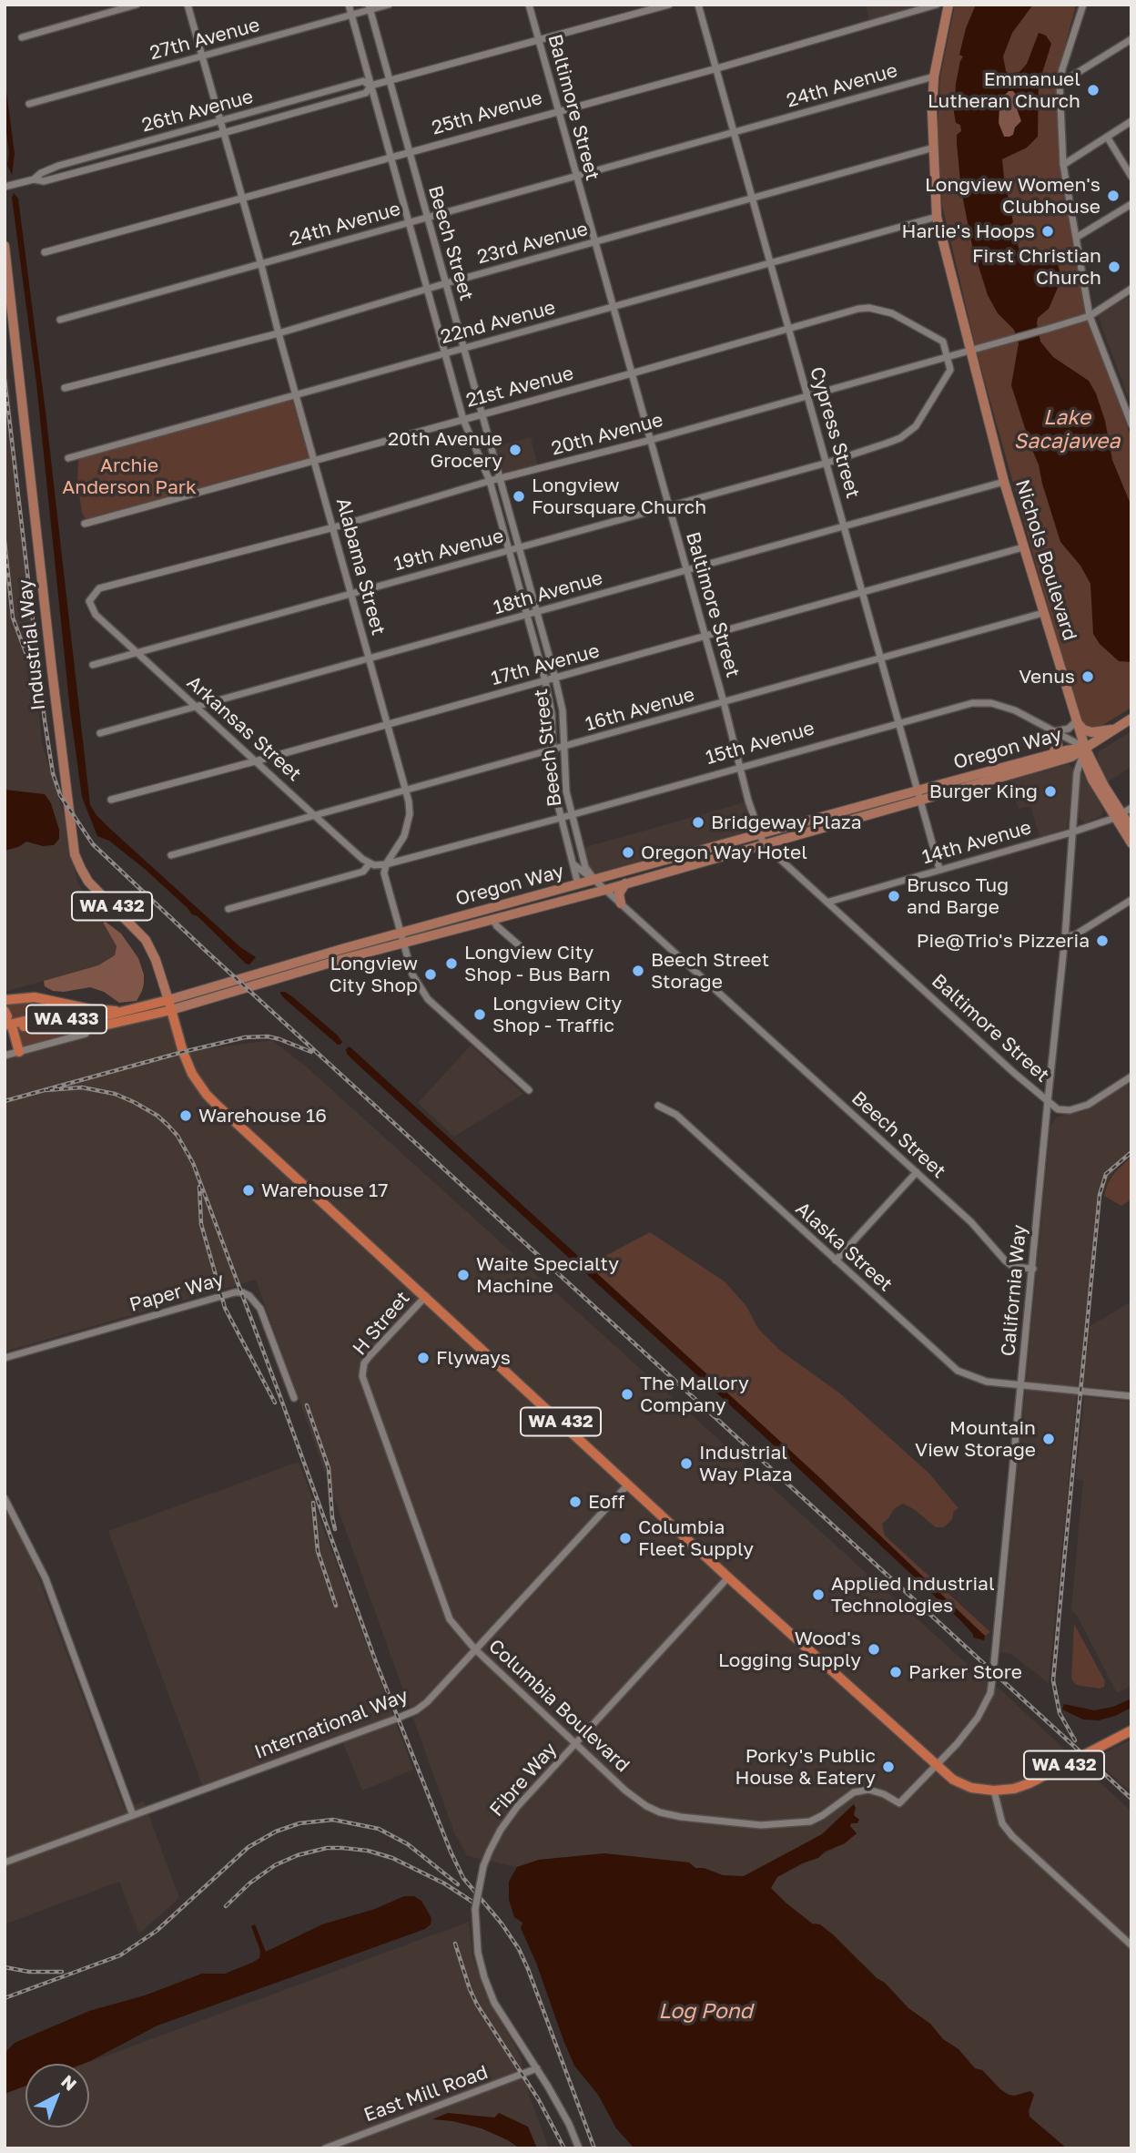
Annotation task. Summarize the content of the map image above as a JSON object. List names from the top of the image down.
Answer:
{
  "streets": {
    "highway": ["Oregon Way", "WA 432", "WA 433"],
    "main road": ["Nichols Boulevard", "Industrial Way"],
    "street": [
      "27th Avenue",
      "24th Avenue",
      "Baltimore Street",
      "26th Avenue",
      "25th Avenue",
      "Beech Street",
      "23rd Avenue",
      "22nd Avenue",
      "21st Avenue",
      "Cypress Street",
      "20th Avenue",
      "19th Avenue",
      "Alabama Street",
      "18th Avenue",
      "17th Avenue",
      "16th Avenue",
      "Arkansas Street",
      "15th Avenue",
      "14th Avenue",
      "Alaska Street",
      "California Way",
      "Paper Way",
      "H Street",
      "Columbia Boulevard",
      "International Way",
      "Fibre Way",
      "East Mill Road"
    ]
  },
  "crossings": [
    ["27th Avenue", "Beech Street"],
    ["27th Avenue", "Alabama Street"],
    ["24th Avenue", "Baltimore Street"],
    ["24th Avenue", "Beech Street"],
    ["24th Avenue", "Cypress Street"],
    ["24th Avenue", "Nichols Boulevard"],
    ["24th Avenue", "Alabama Street"],
    ["Baltimore Street", "26th Avenue"],
    ["Baltimore Street", "25th Avenue"],
    ["Baltimore Street", "23rd Avenue"],
    ["Baltimore Street", "22nd Avenue"],
    ["Baltimore Street", "21st Avenue"],
    ["Baltimore Street", "20th Avenue"],
    ["Baltimore Street", "19th Avenue"],
    ["Baltimore Street", "18th Avenue"],
    ["Baltimore Street", "17th Avenue"],
    ["Baltimore Street", "16th Avenue"],
    ["Baltimore Street", "15th Avenue"],
    ["Baltimore Street", "Oregon Way"],
    ["Baltimore Street", "14th Avenue"],
    ["Baltimore Street", "California Way"],
    ["26th Avenue", "Beech Street"],
    ["26th Avenue", "Alabama Street"],
    ["25th Avenue", "Beech Street"],
    ["25th Avenue", "Cypress Street"],
    ["25th Avenue", "Alabama Street"],
    ["Beech Street", "23rd Avenue"],
    ["Beech Street", "22nd Avenue"],
    ["Beech Street", "21st Avenue"],
    ["Beech Street", "20th Avenue"],
    ["Beech Street", "19th Avenue"],
    ["Beech Street", "18th Avenue"],
    ["Beech Street", "17th Avenue"],
    ["Beech Street", "16th Avenue"],
    ["Beech Street", "15th Avenue"],
    ["Beech Street", "Oregon Way"],
    ["Beech Street", "California Way"],
    ["23rd Avenue", "Cypress Street"],
    ["23rd Avenue", "Nichols Boulevard"],
    ["23rd Avenue", "Alabama Street"],
    ["22nd Avenue", "Cypress Street"],
    ["22nd Avenue", "Nichols Boulevard"],
    ["22nd Avenue", "Alabama Street"],
    ["21st Avenue", "Cypress Street"],
    ["21st Avenue", "20th Avenue"],
    ["21st Avenue", "19th Avenue"],
    ["21st Avenue", "Alabama Street"],
    ["Cypress Street", "20th Avenue"],
    ["Cypress Street", "19th Avenue"],
    ["Cypress Street", "18th Avenue"],
    ["Cypress Street", "17th Avenue"],
    ["Cypress Street", "16th Avenue"],
    ["Cypress Street", "15th Avenue"],
    ["Cypress Street", "Oregon Way"],
    ["Cypress Street", "14th Avenue"],
    ["20th Avenue", "19th Avenue"],
    ["20th Avenue", "Nichols Boulevard"],
    ["20th Avenue", "Alabama Street"],
    ["20th Avenue", "Arkansas Street"],
    ["19th Avenue", "Alabama Street"],
    ["19th Avenue", "Arkansas Street"],
    ["Nichols Boulevard", "18th Avenue"],
    ["Nichols Boulevard", "17th Avenue"],
    ["Nichols Boulevard", "16th Avenue"],
    ["Nichols Boulevard", "15th Avenue"],
    ["Nichols Boulevard", "Oregon Way"],
    ["Nichols Boulevard", "14th Avenue"],
    ["Nichols Boulevard", "California Way"],
    ["Alabama Street", "18th Avenue"],
    ["Alabama Street", "17th Avenue"],
    ["Alabama Street", "16th Avenue"],
    ["Alabama Street", "15th Avenue"],
    ["18th Avenue", "Arkansas Street"],
    ["Industrial Way", "Oregon Way"],
    ["Industrial Way", "WA 432"],
    ["17th Avenue", "Arkansas Street"],
    ["16th Avenue", "Arkansas Street"],
    ["15th Avenue", "Oregon Way"],
    ["15th Avenue", "California Way"],
    ["Oregon Way", "WA 432"],
    ["Oregon Way", "California Way"],
    ["14th Avenue", "California Way"],
    ["WA 432", "California Way"],
    ["WA 432", "H Street"],
    ["WA 432", "International Way"],
    ["WA 432", "Fibre Way"],
    ["Alaska Street", "California Way"],
    ["California Way", "Columbia Boulevard"],
    ["H Street", "Columbia Boulevard"],
    ["Columbia Boulevard", "International Way"],
    ["Columbia Boulevard", "Fibre Way"],
    ["Fibre Way", "East Mill Road"]
  ],
  "water": ["Lake Sacajawea", "Log Pond"],
  "parks": ["Archie Anderson Park"],
  "places": [
    "Emmanuel Lutheran Church",
    "Longview Women's Clubhouse",
    "Harlie's Hoops",
    "First Christian Church",
    "20th Avenue Grocery",
    "Longview Foursquare Church",
    "Venus",
    "Burger King",
    "Bridgeway Plaza",
    "Oregon Way Hotel",
    "Brusco Tug and Barge",
    "Pie@Trio's Pizzeria",
    "Longview City Shop - Bus Barn",
    "Beech Street Storage",
    "Longview City Shop",
    "Longview City Shop - Traffic",
    "Warehouse 16",
    "Warehouse 17",
    "Waite Specialty Machine",
    "Flyways",
    "The Mallory Company",
    "Mountain View Storage",
    "Industrial Way Plaza",
    "Eoff",
    "Columbia Fleet Supply",
    "Applied Industrial Technologies",
    "Wood's Logging Supply",
    "Parker Store",
    "Porky's Public House & Eatery"
  ],
  "north": "top right"
}
